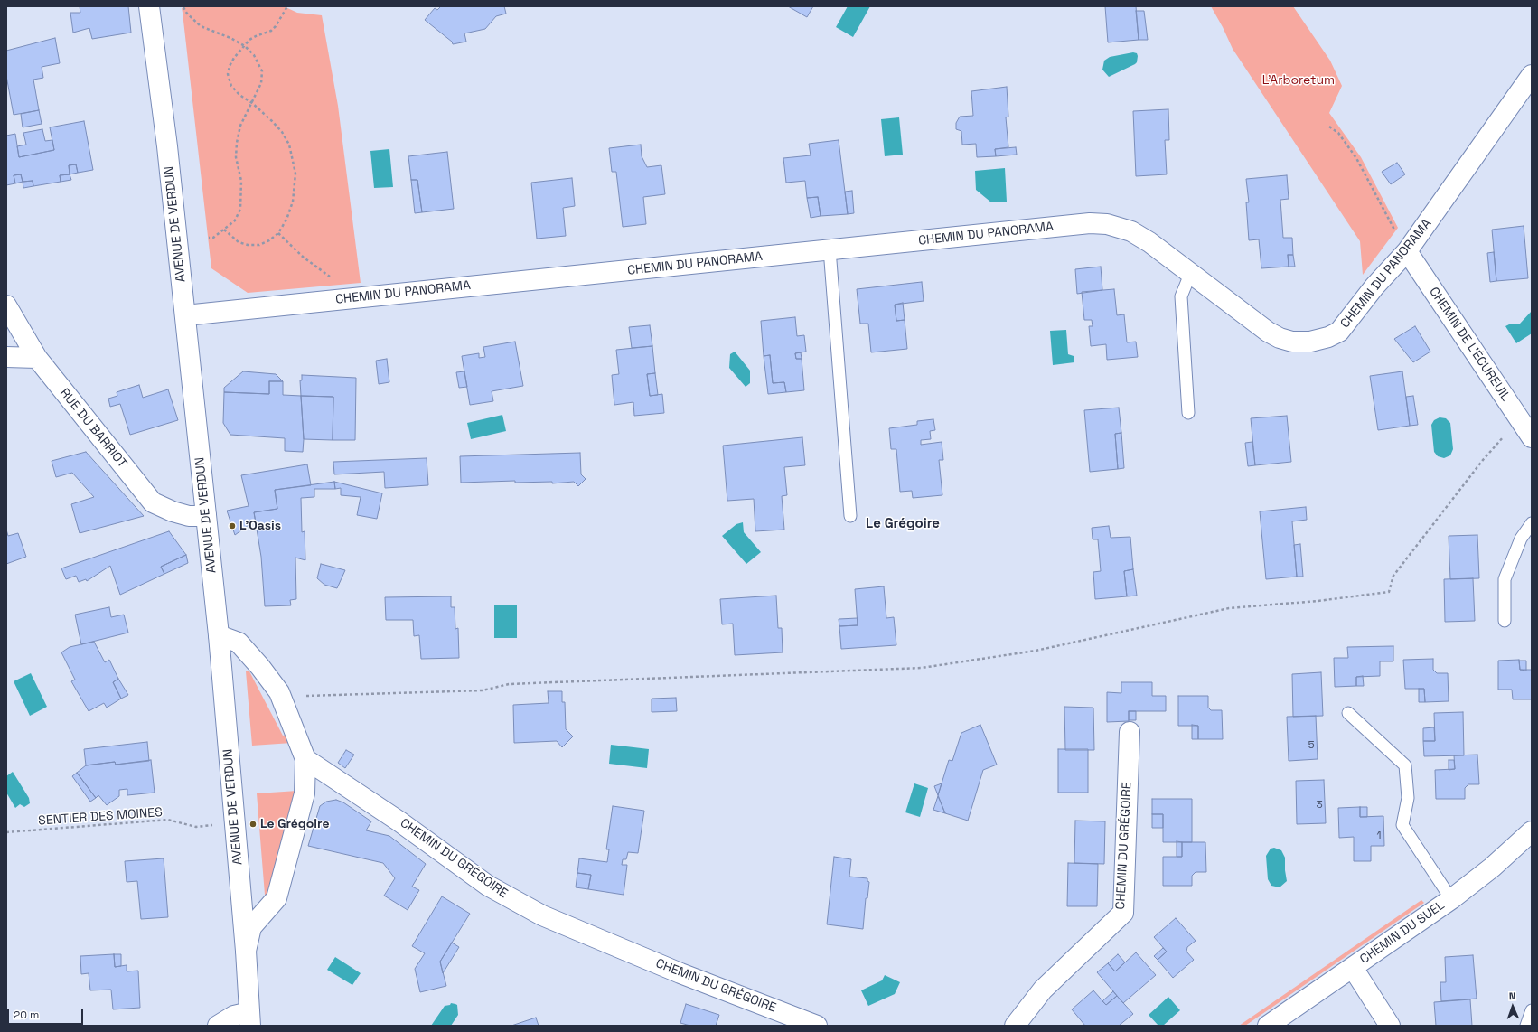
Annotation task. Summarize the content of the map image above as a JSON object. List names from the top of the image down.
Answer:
{
  "streets": {
    "street": [
      "AVENUE DE VERDUN",
      "CHEMIN DU PANORAMA",
      "CHEMIN DE L'ÉCUREUIL",
      "RUE DU BARRIOT",
      "CHEMIN DU GRÉGOIRE",
      "CHEMIN DU SUEL"
    ],
    "path": ["SENTIER DES MOINES"]
  },
  "crossings": [
    ["AVENUE DE VERDUN", "CHEMIN DU PANORAMA"],
    ["AVENUE DE VERDUN", "RUE DU BARRIOT"],
    ["CHEMIN DU PANORAMA", "CHEMIN DE L'ÉCUREUIL"]
  ],
  "districts": ["Le Grégoire"],
  "parks": ["L'Arboretum"],
  "places": ["L'Oasis", "Le Grégoire"],
  "house_numbers": ["5", "3", "1"],
  "scale_bar": "20 m",
  "north": "top"
}
